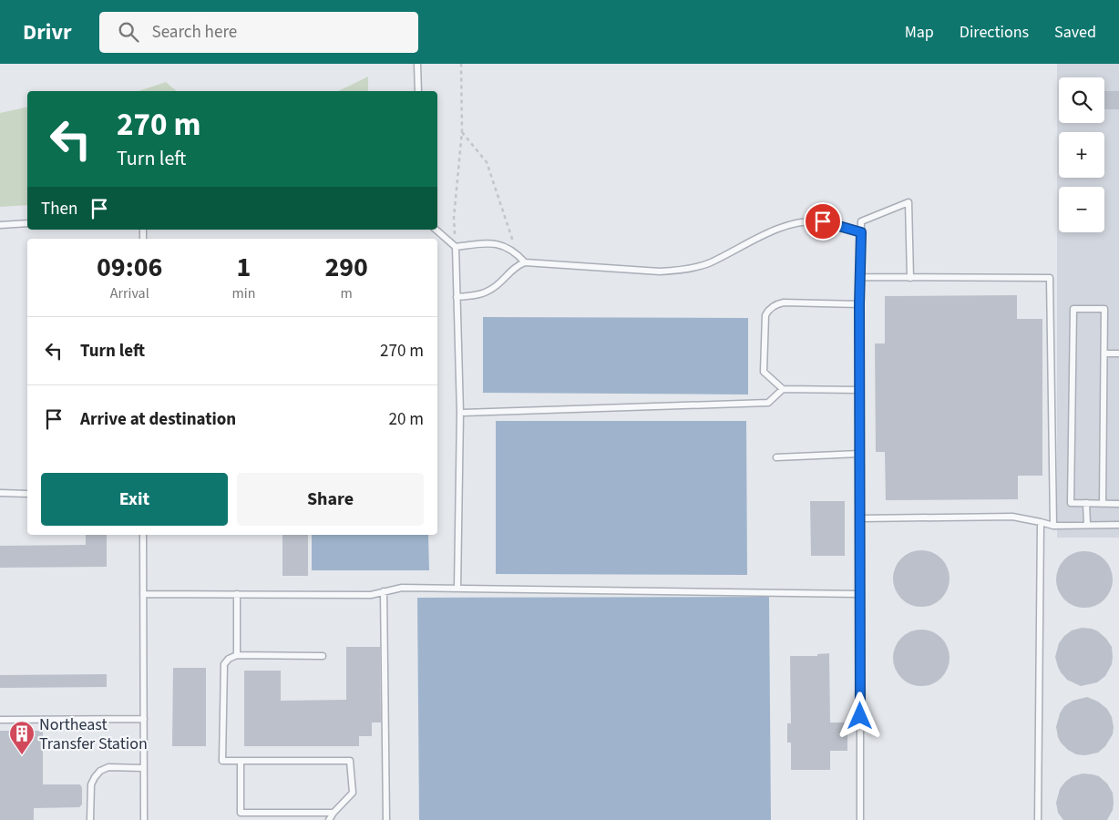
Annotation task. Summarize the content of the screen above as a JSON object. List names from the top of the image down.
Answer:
{
  "places": {
    "building": ["Northeast Transfer Station"]
  },
  "page": {
    "header": "Drivr",
    "search": "Search here",
    "nav": ["Map", "Directions", "Saved"],
    "map_buttons": ["+", "−"],
    "turn": ["270 m", "Turn left"],
    "then": "Then",
    "eta": [
      "09:06",
      "Arrival",
      "1",
      "min",
      "290",
      "m"
    ],
    "list": [
      {
        "name": "Turn left",
        "value": "270 m"
      },
      {
        "name": "Arrive at destination",
        "value": "20 m"
      }
    ],
    "buttons": ["Exit", "Share"]
  }
}
